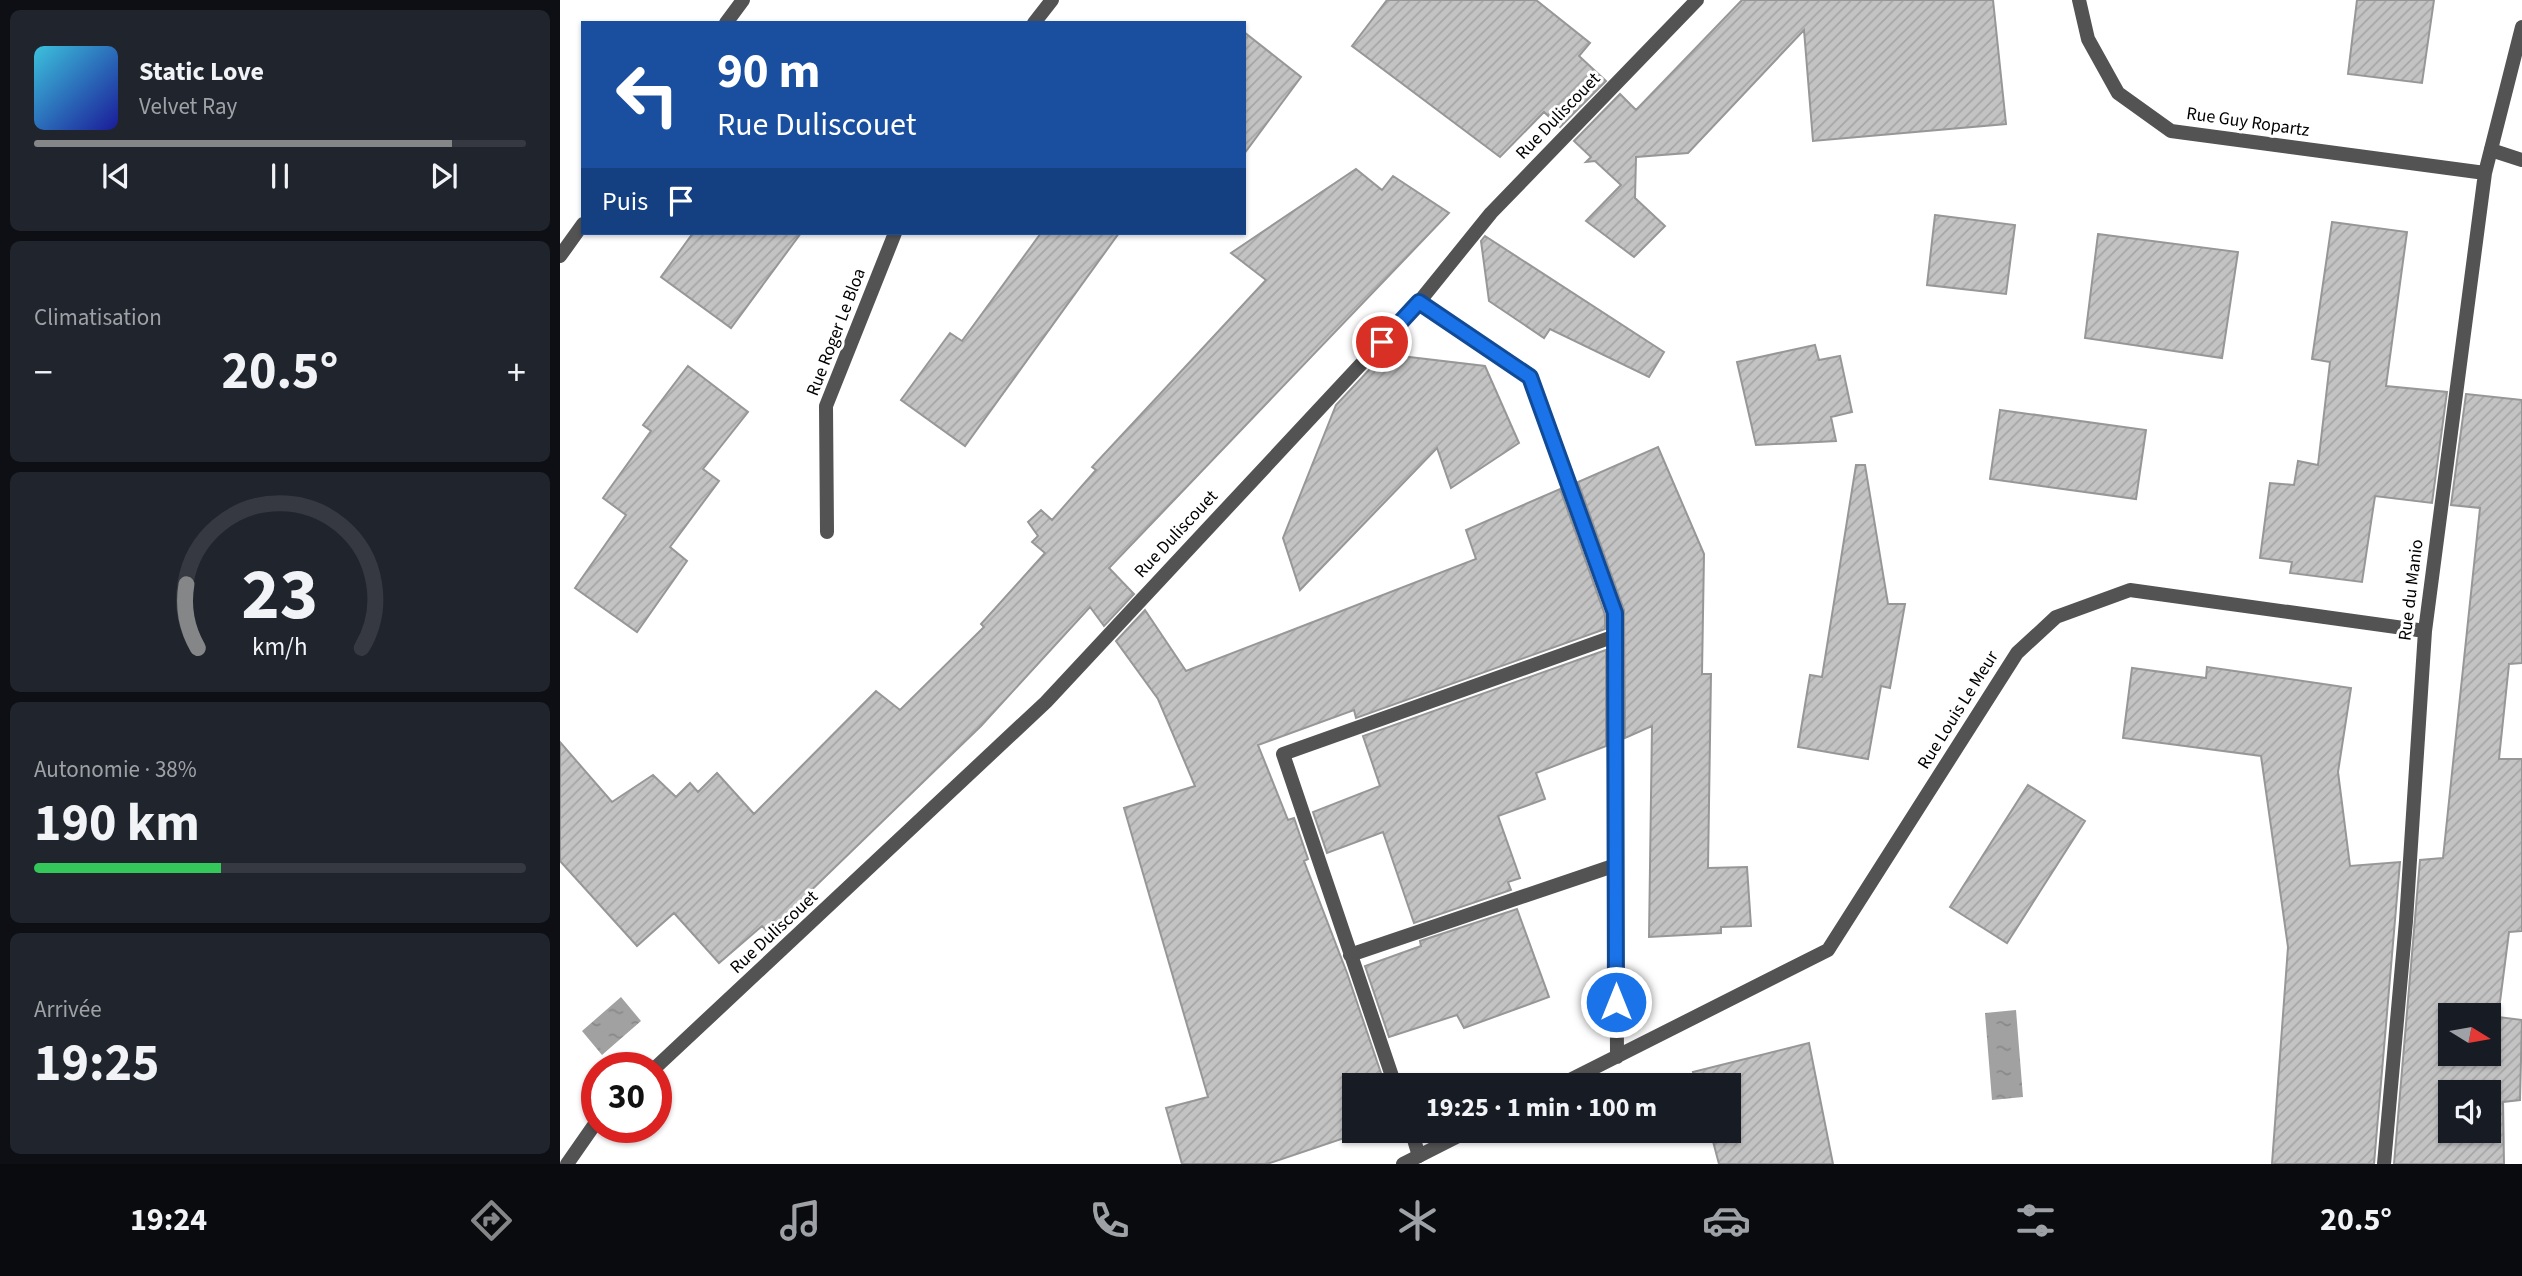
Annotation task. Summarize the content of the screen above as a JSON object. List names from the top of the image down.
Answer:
{
  "streets": {
    "street": [
      "Rue Duliscouet",
      "Rue Guy Ropartz",
      "Rue Roger Le Bloa",
      "Rue du Manio",
      "Rue Louis Le Meur"
    ]
  },
  "crossings": [
    ["Rue Guy Ropartz", "Rue du Manio"],
    ["Rue du Manio", "Rue Louis Le Meur"]
  ],
  "north": "right",
  "page": {
    "turn": ["90 m", "Rue Duliscouet"],
    "song": ["Static Love", "Velvet Ray"],
    "then": "Puis",
    "tile": [
      "Climatisation",
      ["Autonomie · 38%", "190 km"],
      ["Arrivée", "19:25"]
    ],
    "heat": ["−", "20.5°", "+"],
    "limit": "30",
    "trip": "19:25 · 1 min · 100 m",
    "tabs": ["19:24", "20.5°"],
    "gauge": ["23", "km/h"]
  }
}
